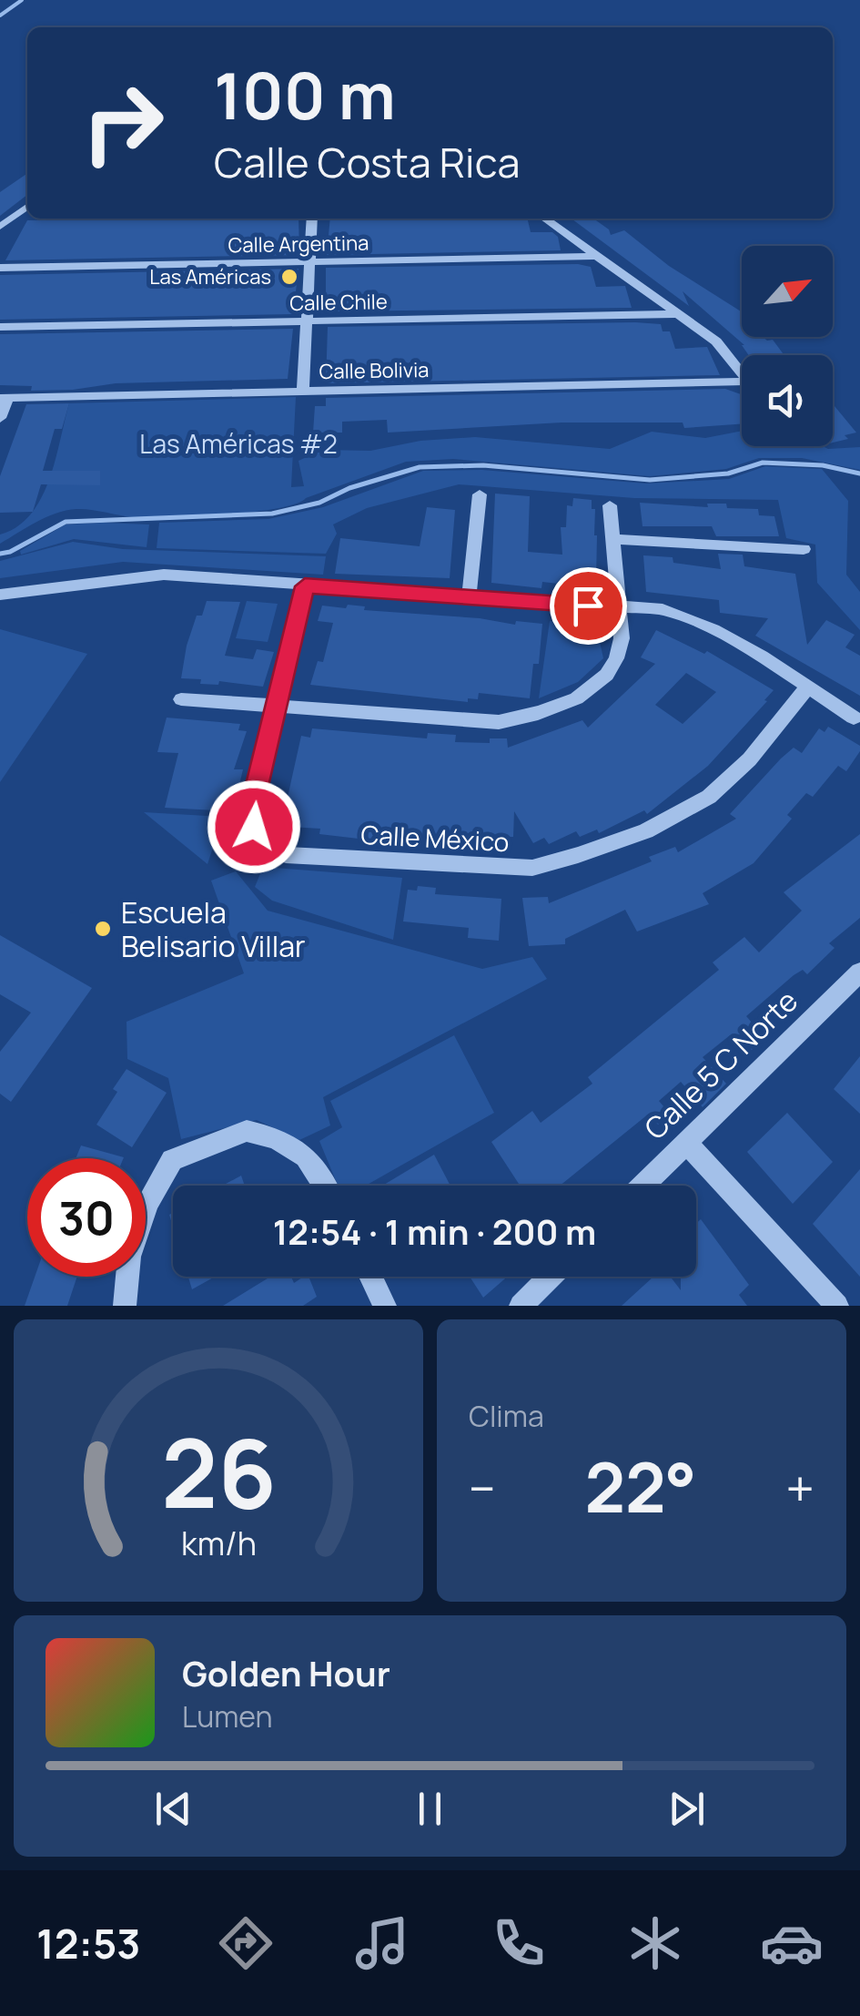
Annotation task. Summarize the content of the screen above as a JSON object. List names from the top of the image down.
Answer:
{
  "streets": {
    "street": [
      "Calle Argentina",
      "Calle Chile",
      "Calle Bolivia",
      "Calle México",
      "Calle 5 C Norte"
    ]
  },
  "parks": ["Las Américas #2"],
  "places": ["Las Américas", "Escuela Belisario Villar"],
  "north": "top right",
  "page": {
    "turn": ["100 m", "Calle Costa Rica"],
    "limit": "30",
    "trip": "12:54 · 1 min · 200 m",
    "tile": "Clima",
    "heat": ["−", "22°", "+"],
    "song": ["Golden Hour", "Lumen"],
    "tabs": "12:53",
    "gauge": ["26", "km/h"]
  }
}
